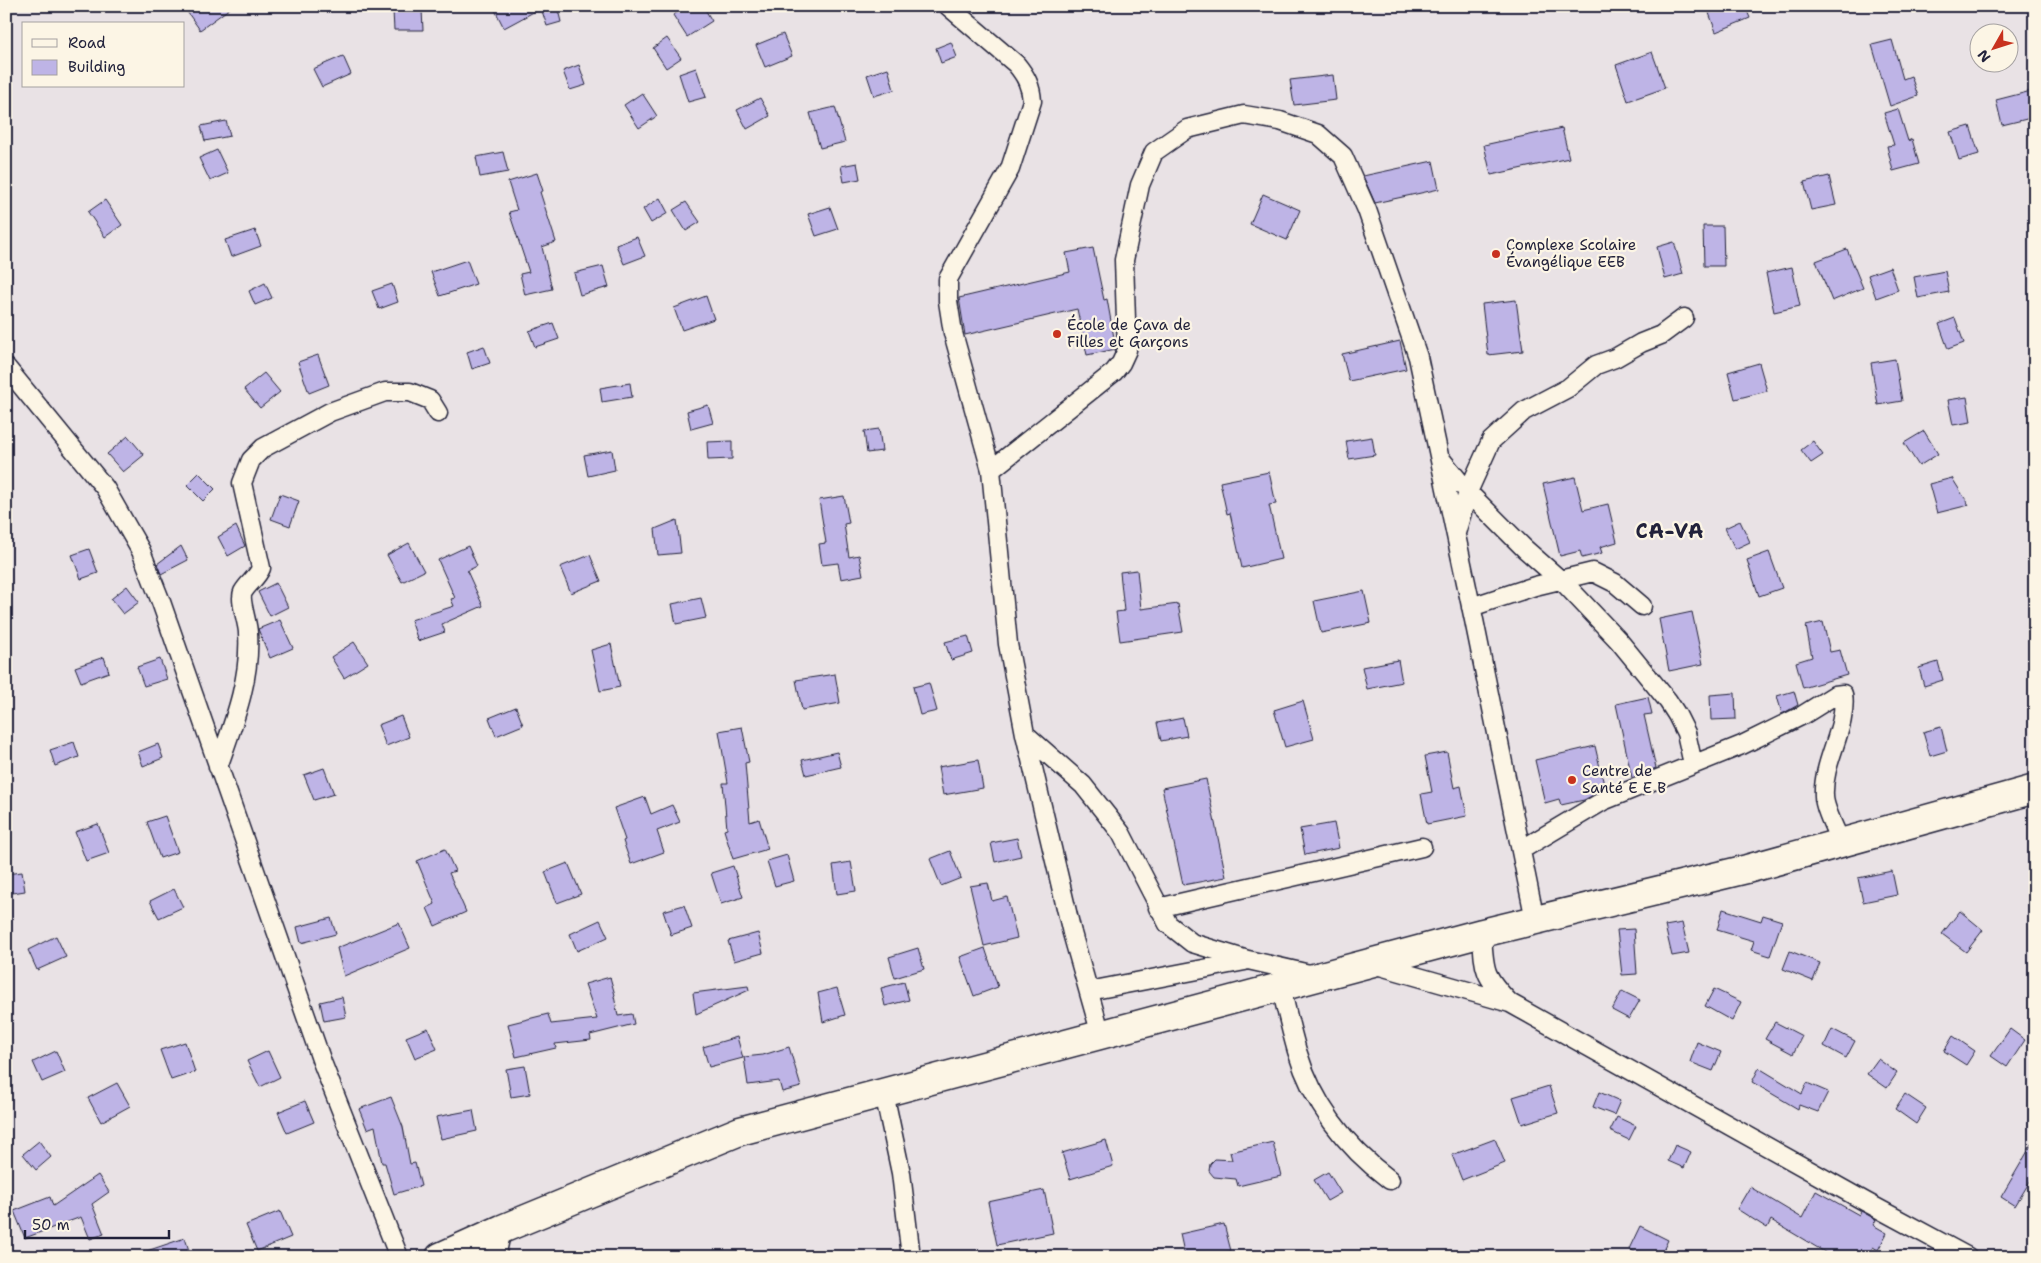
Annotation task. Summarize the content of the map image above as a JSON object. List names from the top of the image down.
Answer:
{
  "districts": ["CA-VA"],
  "places": ["Complexe Scolaire Évangélique EEB", "École de Çava de Filles et Garçons", "Centre de Santé E E B"],
  "legend": ["Road", "Building"],
  "scale_bar": "50 m",
  "north": "bottom left"
}
